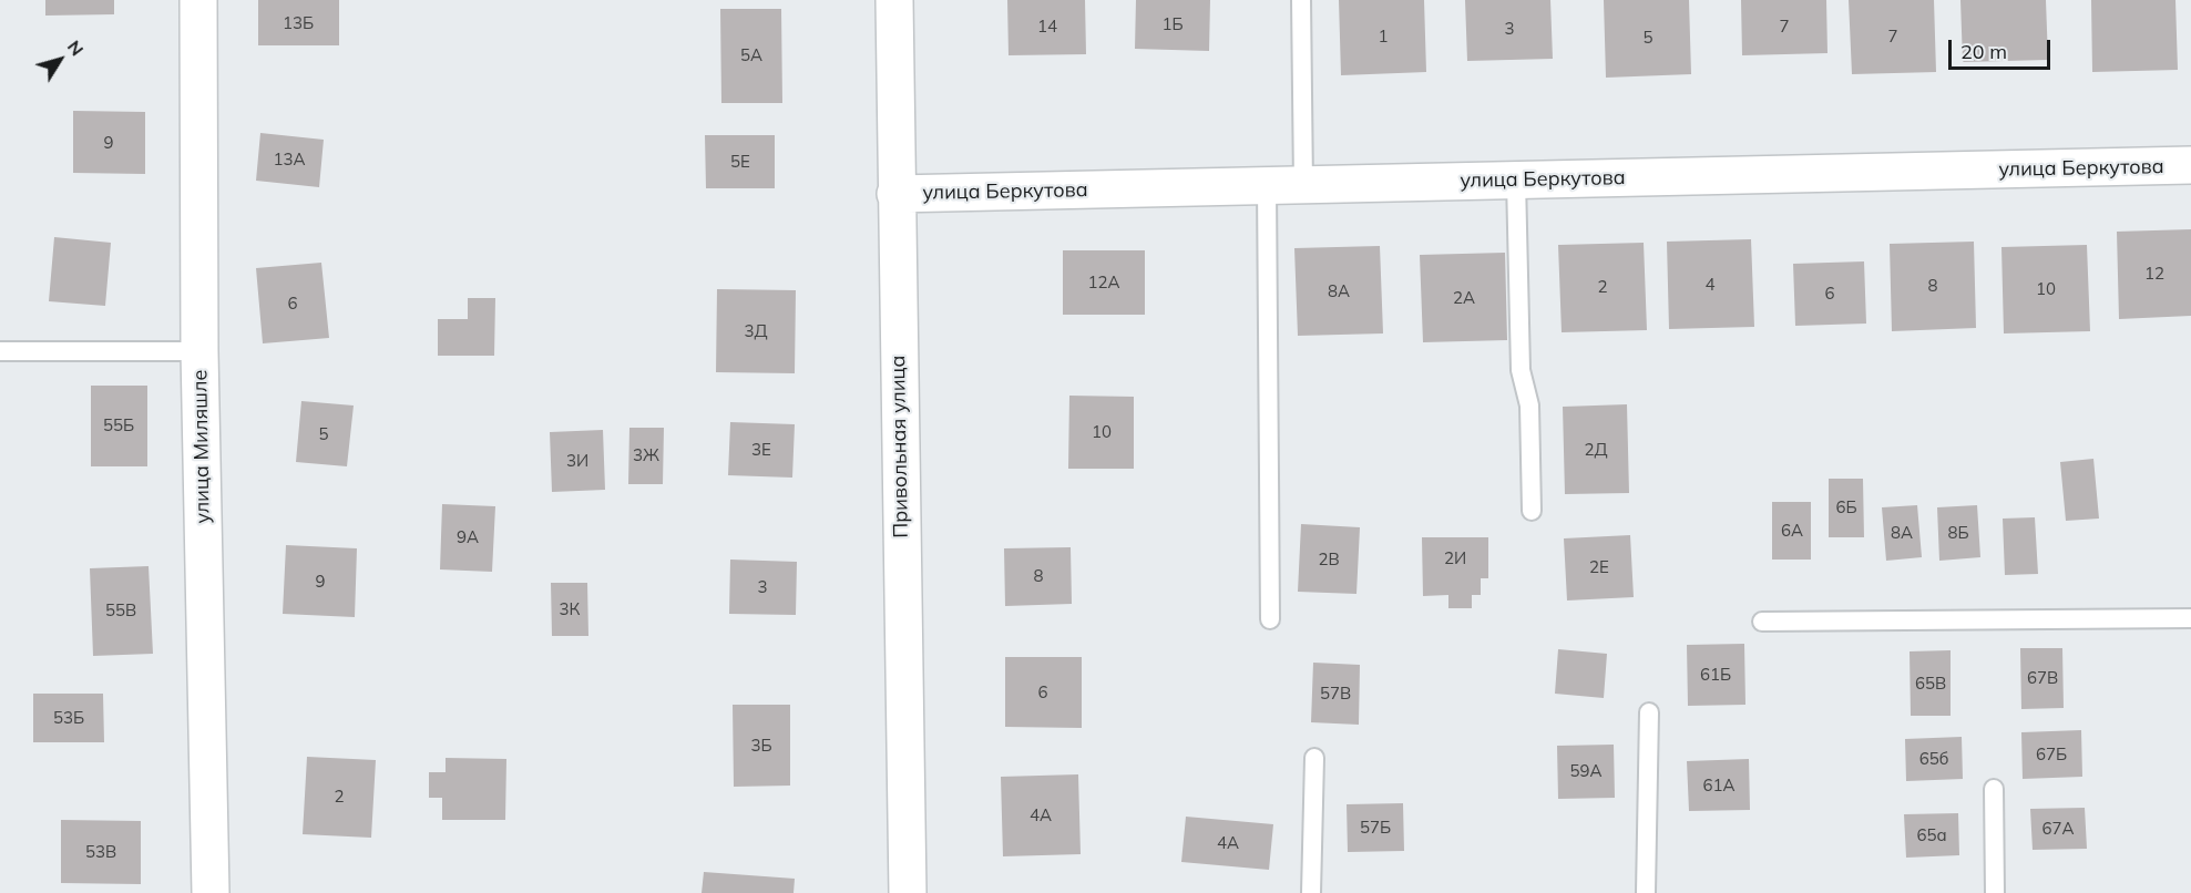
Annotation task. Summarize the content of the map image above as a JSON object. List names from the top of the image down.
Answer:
{
  "streets": {
    "street": ["улица Беркутова", "улица Миляшле", "Привольная улица"]
  },
  "crossings": [
    ["улица Беркутова", "Привольная улица"]
  ],
  "house_numbers": [
    "13Б",
    "1Б",
    "14",
    "7",
    "3",
    "1",
    "7",
    "5",
    "5А",
    "9",
    "13А",
    "5Е",
    "12",
    "12А",
    "4",
    "8",
    "2",
    "10",
    "8А",
    "6",
    "2А",
    "6",
    "3Д",
    "55Б",
    "10",
    "5",
    "3Е",
    "2Д",
    "3Ж",
    "3И",
    "6Б",
    "6А",
    "8А",
    "8Б",
    "9А",
    "2И",
    "2В",
    "2Е",
    "8",
    "9",
    "3",
    "3К",
    "55В",
    "61Б",
    "67В",
    "65В",
    "6",
    "57В",
    "53Б",
    "3Б",
    "67Б",
    "65б",
    "59А",
    "61А",
    "2",
    "4А",
    "57Б",
    "67А",
    "65а",
    "4А",
    "53В"
  ],
  "scale_bar": "20 m",
  "north": "top right"
}
